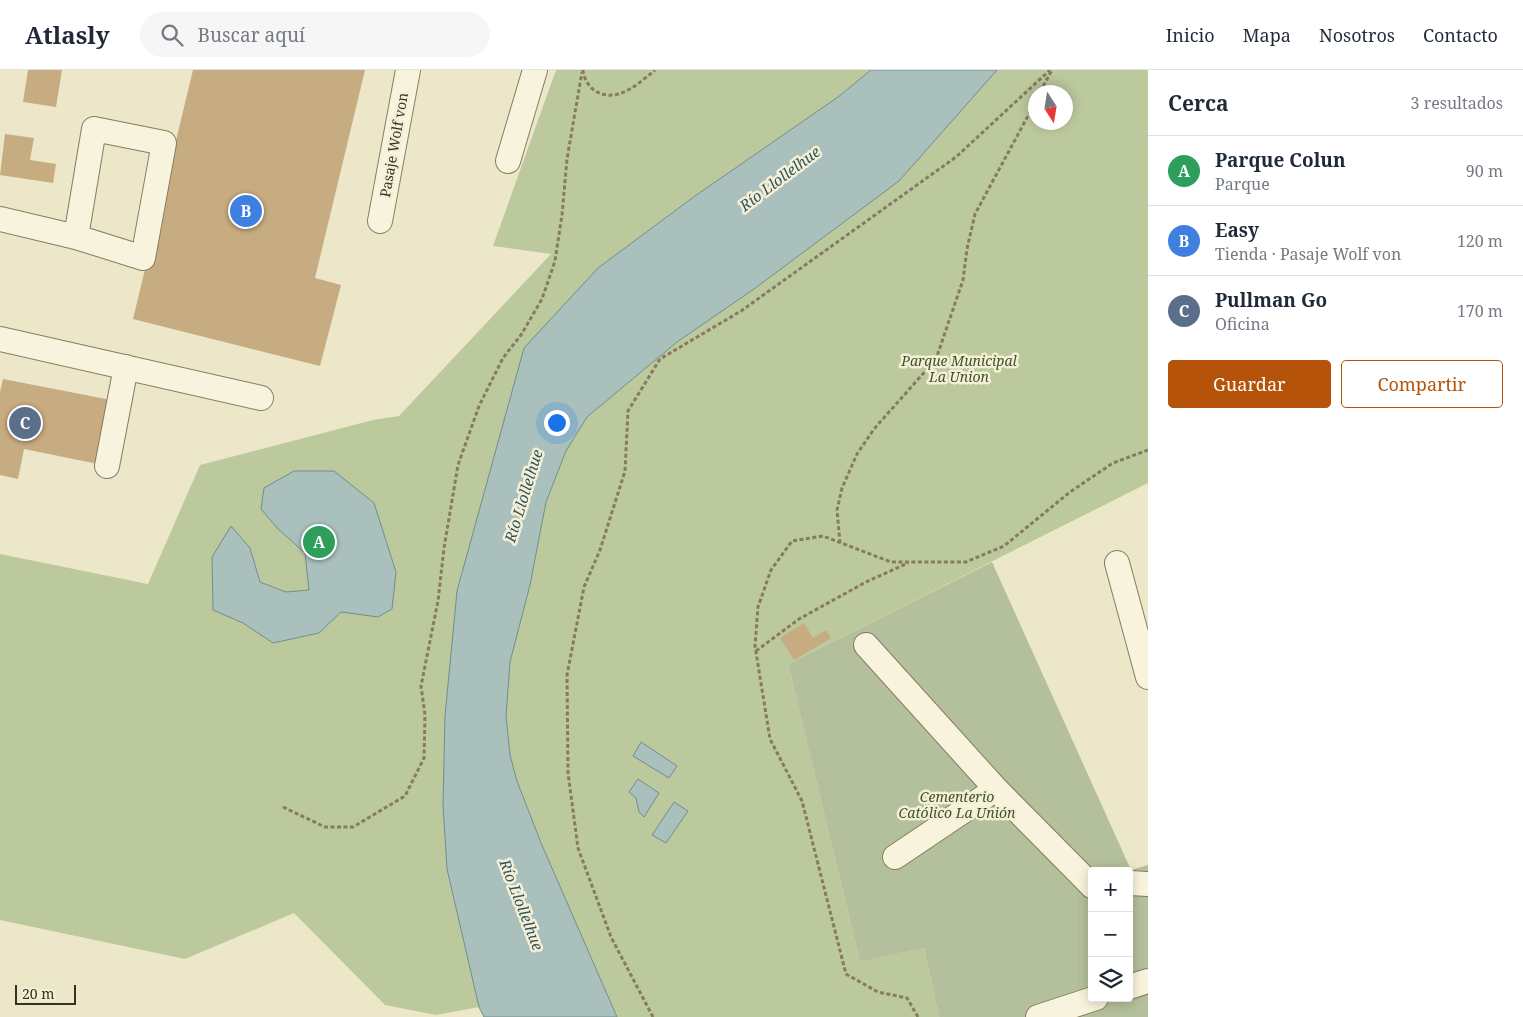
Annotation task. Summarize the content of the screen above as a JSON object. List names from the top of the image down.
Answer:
{
  "streets": {
    "street": ["Pasaje Wolf von"]
  },
  "water": ["Río Llollelhue"],
  "parks": ["Parque Municipal La Union", "Cementerio Católico La Unión"],
  "scale_bar": "20 m",
  "north": "bottom",
  "page": {
    "header": "Atlasly",
    "search": "Buscar aquí",
    "nav": [
      "Inicio",
      "Mapa",
      "Nosotros",
      "Contacto"
    ],
    "heading": ["Cerca", "3 resultados"],
    "list": [
      {
        "mark": "A",
        "name": "Parque Colun",
        "note": "Parque",
        "value": "90 m"
      },
      {
        "mark": "B",
        "name": "Easy",
        "note": "Tienda · Pasaje Wolf von",
        "value": "120 m"
      },
      {
        "mark": "C",
        "name": "Pullman Go",
        "note": "Oficina",
        "value": "170 m"
      }
    ],
    "pins": ["B", "C", "A"],
    "buttons": ["Guardar", "Compartir"],
    "map_buttons": ["+", "−"],
    "scale": "20 m"
  }
}
